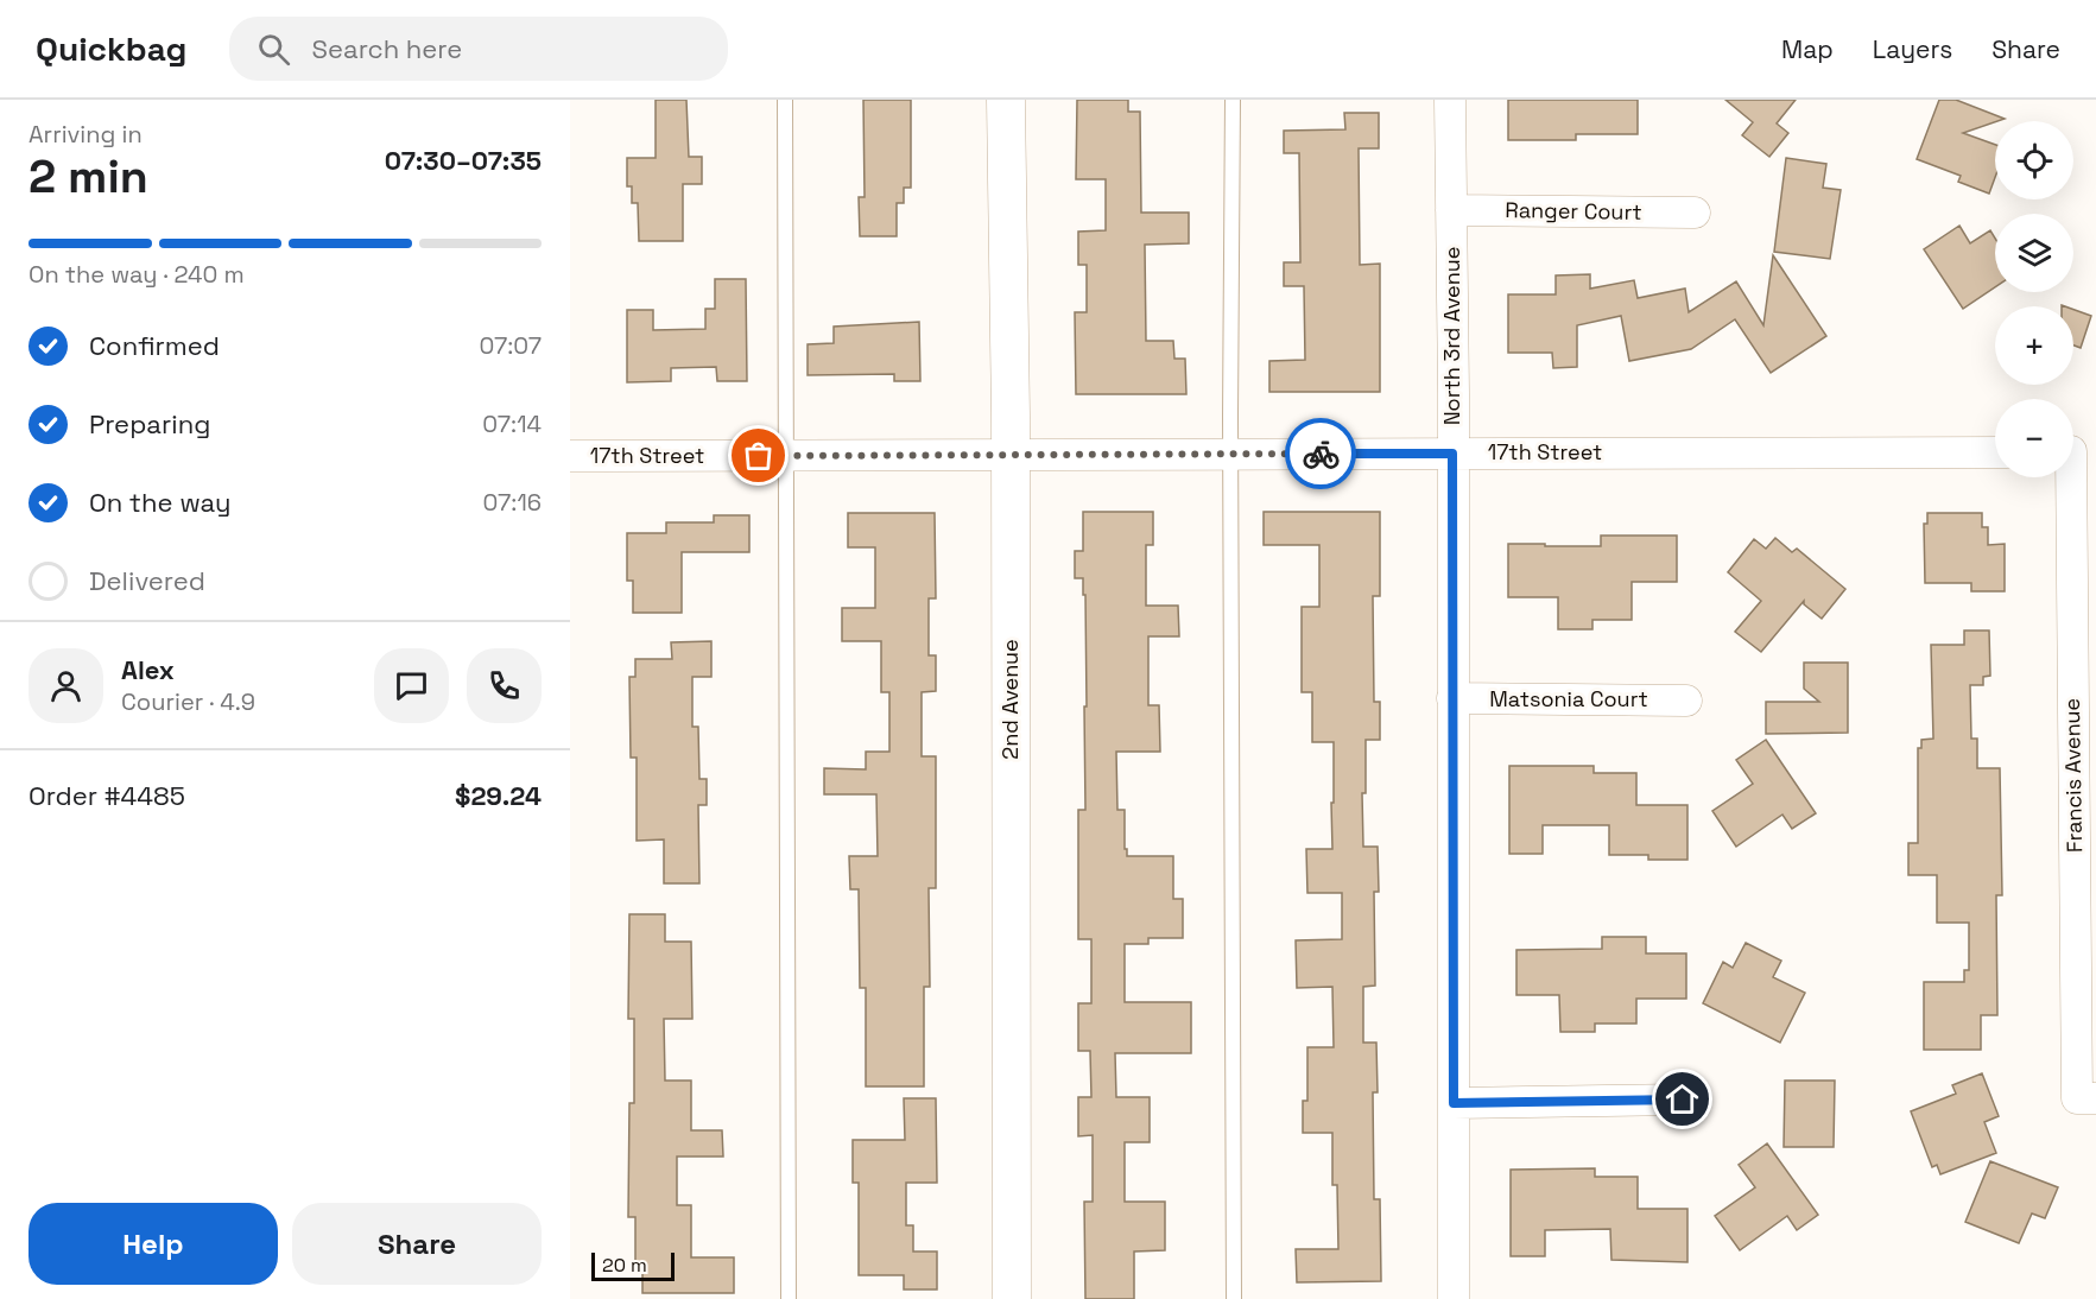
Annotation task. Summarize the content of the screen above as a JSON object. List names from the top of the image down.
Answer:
{
  "streets": {
    "street": [
      "Ranger Court",
      "North 3rd Avenue",
      "17th Street",
      "2nd Avenue",
      "Matsonia Court",
      "Francis Avenue"
    ]
  },
  "crossings": [
    ["Ranger Court", "North 3rd Avenue"],
    ["North 3rd Avenue", "17th Street"],
    ["North 3rd Avenue", "Matsonia Court"],
    ["17th Street", "2nd Avenue"]
  ],
  "scale_bar": "20 m",
  "page": {
    "header": "Quickbag",
    "search": "Search here",
    "nav": ["Map", "Layers", "Share"],
    "heading": ["2 min", "Arriving in", "07:30–07:35"],
    "panel": [
      "Alex",
      "Courier · 4.9",
      "Order #4485",
      "$29.24"
    ],
    "map_buttons": ["+", "−"],
    "bar": "On the way · 240 m",
    "list": [
      ["Confirmed", "07:07"],
      ["Preparing", "07:14"],
      ["On the way", "07:16"],
      "Delivered"
    ],
    "buttons": ["Help", "Share"],
    "scale": "20 m"
  }
}
